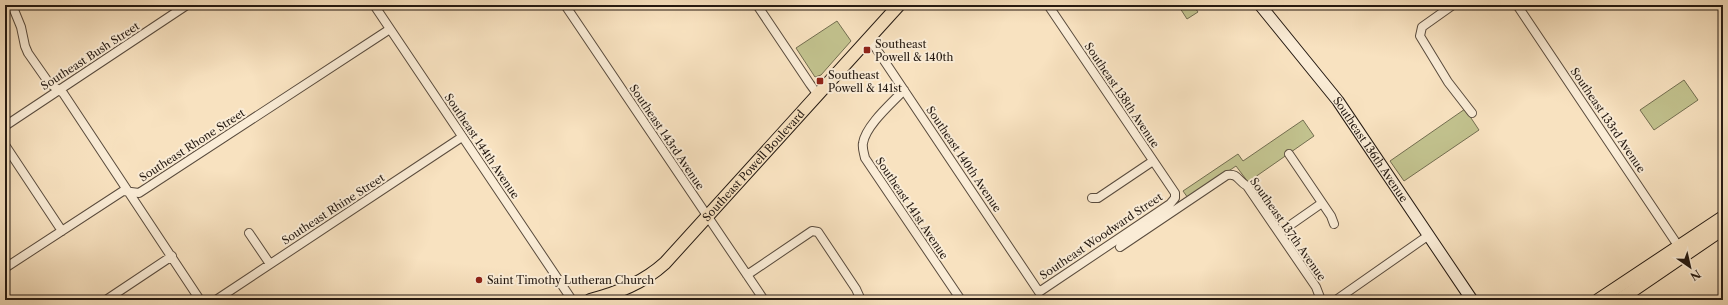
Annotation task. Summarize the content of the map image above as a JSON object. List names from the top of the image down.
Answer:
{
  "streets": {
    "main road": ["Southeast Powell Boulevard"],
    "street": [
      "Southeast Bush Street",
      "Southeast 138th Avenue",
      "Southeast 133rd Avenue",
      "Southeast 143rd Avenue",
      "Southeast Rhone Street",
      "Southeast 144th Avenue",
      "Southeast 136th Avenue",
      "Southeast 140th Avenue",
      "Southeast 141st Avenue",
      "Southeast Rhine Street",
      "Southeast 137th Avenue",
      "Southeast Woodward Street"
    ]
  },
  "crossings": [
    ["Southeast 138th Avenue", "Southeast Woodward Street"],
    ["Southeast 143rd Avenue", "Southeast Powell Boulevard"],
    ["Southeast Rhone Street", "Southeast 144th Avenue"],
    ["Southeast 144th Avenue", "Southeast Rhine Street"],
    ["Southeast 140th Avenue", "Southeast Powell Boulevard"],
    ["Southeast 140th Avenue", "Southeast 141st Avenue"],
    ["Southeast 140th Avenue", "Southeast Woodward Street"],
    ["Southeast 137th Avenue", "Southeast Woodward Street"]
  ],
  "places": {
    "transit": ["Southeast Powell & 140th", "Southeast Powell & 141st"],
    "other": ["Saint Timothy Lutheran Church"]
  },
  "north": "bottom right"
}
